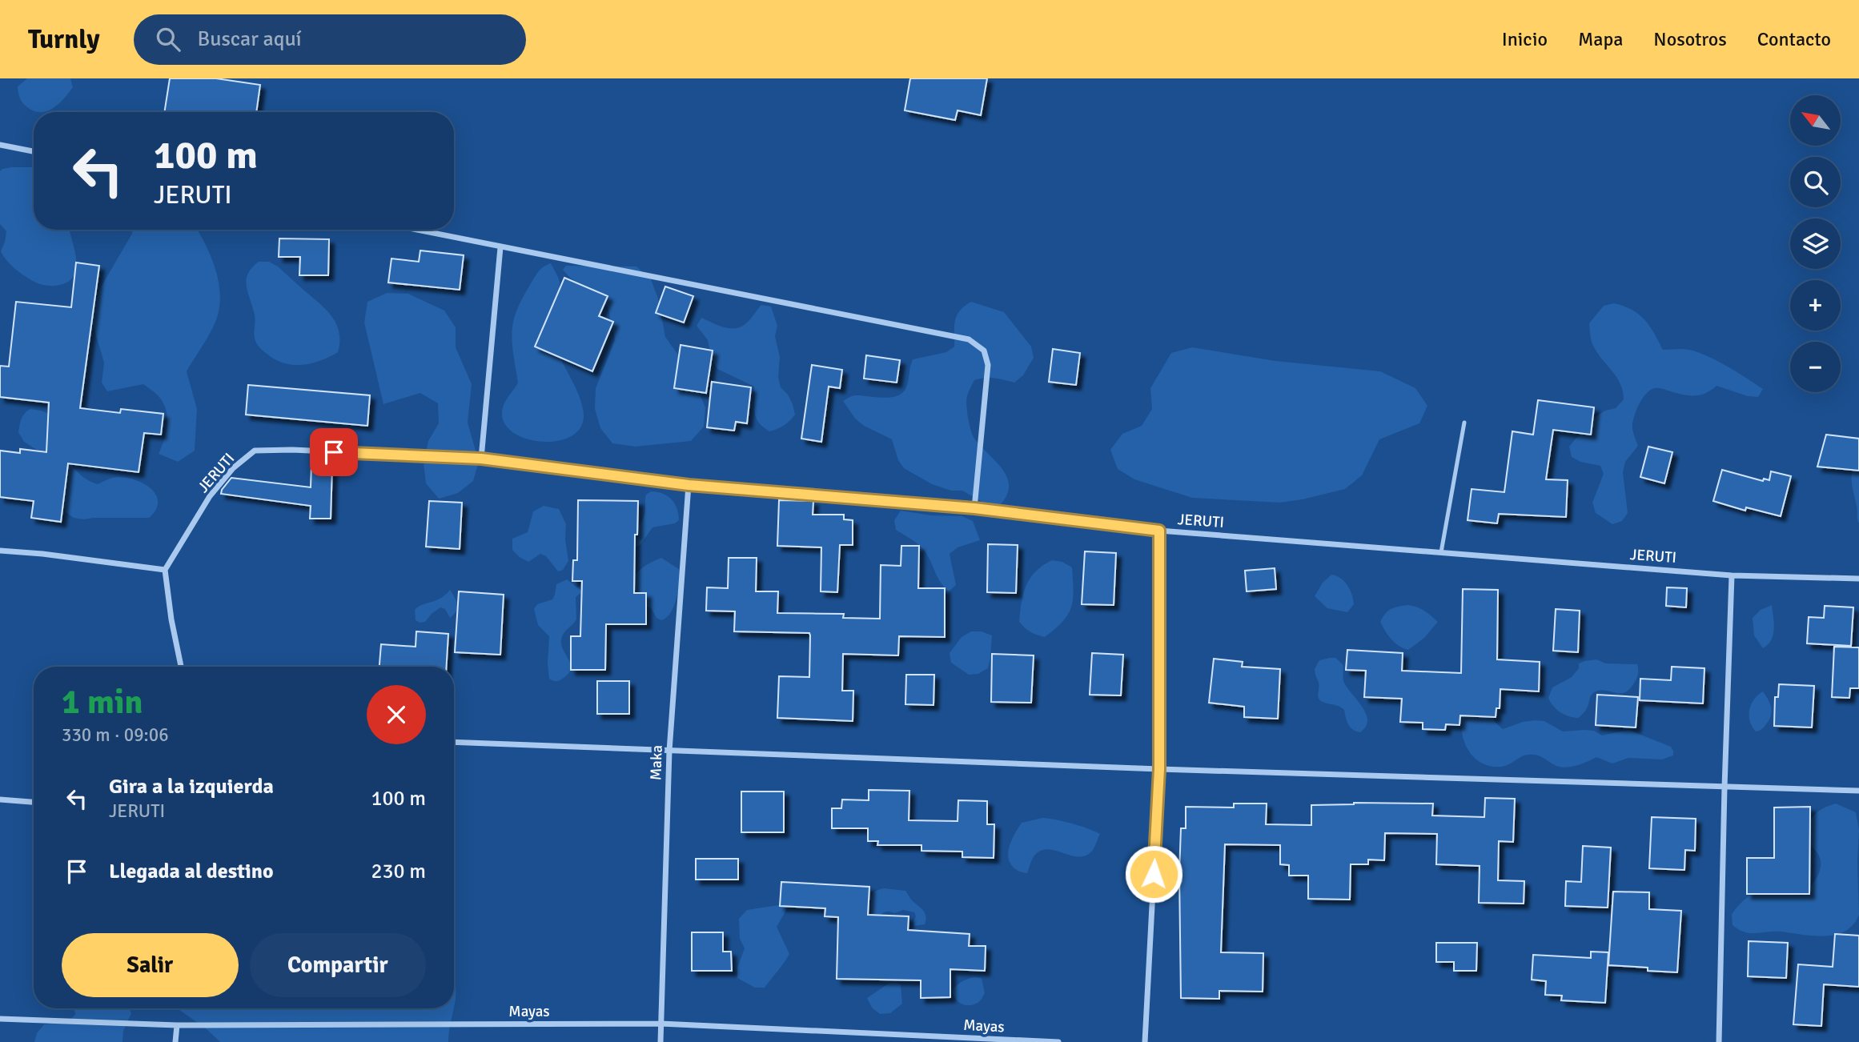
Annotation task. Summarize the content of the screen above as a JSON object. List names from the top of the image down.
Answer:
{
  "streets": {
    "street": ["JERUTI", "Maka", "Mayas"]
  },
  "crossings": [
    ["JERUTI", "Maka"],
    ["Maka", "Mayas"]
  ],
  "north": "top left",
  "page": {
    "header": "Turnly",
    "search": "Buscar aquí",
    "nav": [
      "Inicio",
      "Mapa",
      "Nosotros",
      "Contacto"
    ],
    "map_buttons": ["+", "−"],
    "turn": ["100 m", "JERUTI"],
    "heading": ["1 min", "330 m · 09:06"],
    "list": [
      {
        "name": "Gira a la izquierda",
        "note": "JERUTI",
        "value": "100 m"
      },
      {
        "name": "Llegada al destino",
        "value": "230 m"
      }
    ],
    "buttons": ["Salir", "Compartir"]
  }
}
